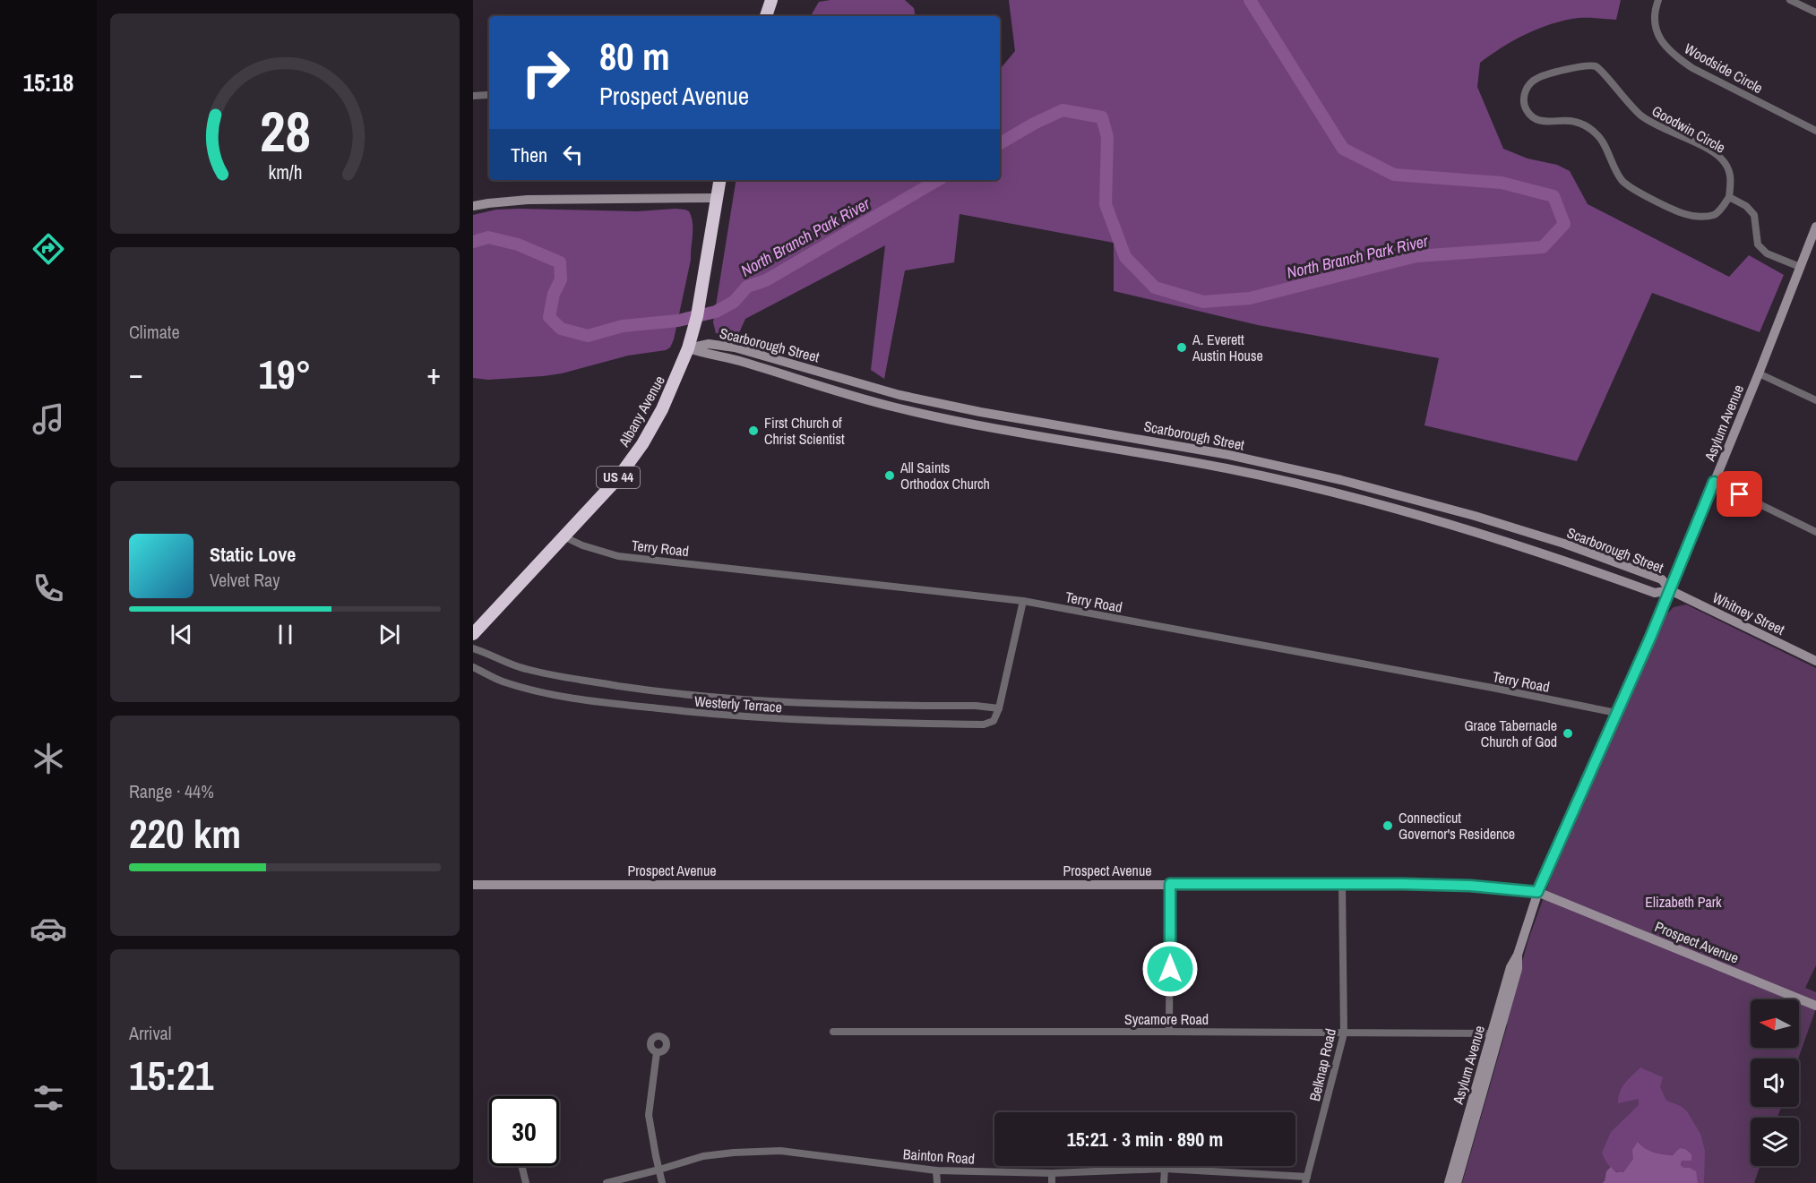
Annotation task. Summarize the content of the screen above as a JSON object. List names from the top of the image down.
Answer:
{
  "streets": {
    "highway": ["Albany Avenue", "US 44"],
    "main road": [
      "Scarborough Street",
      "Asylum Avenue",
      "Whitney Street",
      "Prospect Avenue"
    ],
    "street": [
      "Woodside Circle",
      "Goodwin Circle",
      "Terry Road",
      "Westerly Terrace",
      "Sycamore Road",
      "Belknap Road",
      "Bainton Road"
    ]
  },
  "crossings": [
    ["Scarborough Street", "Albany Avenue"],
    ["Scarborough Street", "Asylum Avenue"],
    ["Scarborough Street", "Whitney Street"],
    ["Albany Avenue", "Terry Road"],
    ["Asylum Avenue", "Terry Road"],
    ["Asylum Avenue", "Whitney Street"],
    ["Asylum Avenue", "Prospect Avenue"],
    ["Asylum Avenue", "Sycamore Road"],
    ["Prospect Avenue", "Belknap Road"],
    ["Sycamore Road", "Belknap Road"],
    ["Belknap Road", "Bainton Road"]
  ],
  "water": ["North Branch Park River"],
  "parks": ["Elizabeth Park"],
  "places": [
    "A. Everett Austin House",
    "First Church of Christ Scientist",
    "All Saints Orthodox Church",
    "Grace Tabernacle Church of God",
    "Connecticut Governor's Residence"
  ],
  "north": "left",
  "page": {
    "tabs": "15:18",
    "turn": ["80 m", "Prospect Avenue"],
    "then": "Then",
    "tile": [
      "Climate",
      ["Range · 44%", "220 km"],
      ["Arrival", "15:21"]
    ],
    "heat": ["−", "19°", "+"],
    "song": ["Static Love", "Velvet Ray"],
    "limit": "30",
    "trip": "15:21 · 3 min · 890 m",
    "gauge": ["28", "km/h"]
  }
}
